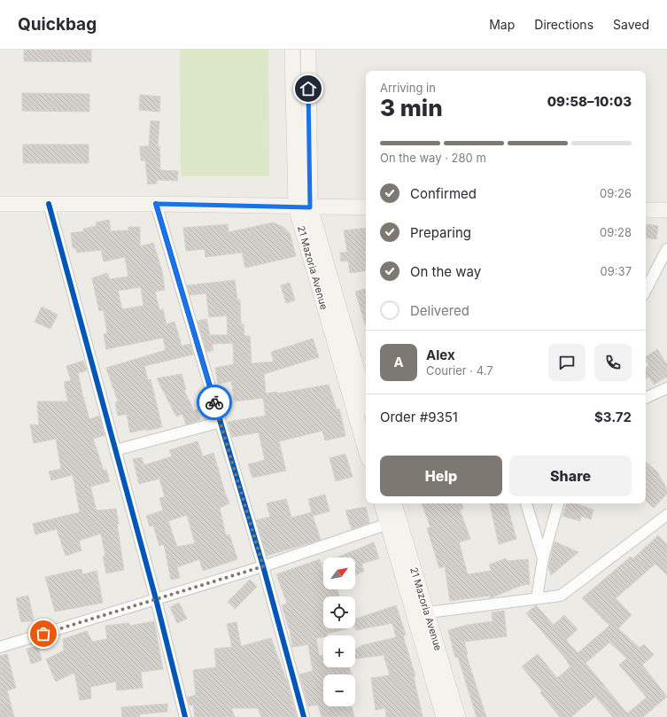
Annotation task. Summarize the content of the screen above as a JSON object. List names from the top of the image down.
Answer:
{
  "streets": {
    "main road": ["21 Mazoria Avenue"]
  },
  "north": "top right",
  "page": {
    "header": "Quickbag",
    "nav": ["Map", "Directions", "Saved"],
    "heading": ["3 min", "Arriving in", "09:58–10:03"],
    "panel": [
      "Alex",
      "Courier · 4.7",
      "Order #9351",
      "$3.72"
    ],
    "bar": "On the way · 280 m",
    "list": [
      ["Confirmed", "09:26"],
      ["Preparing", "09:28"],
      ["On the way", "09:37"],
      "Delivered"
    ],
    "round": "A",
    "buttons": ["Help", "Share"],
    "map_buttons": ["+", "−"]
  }
}
